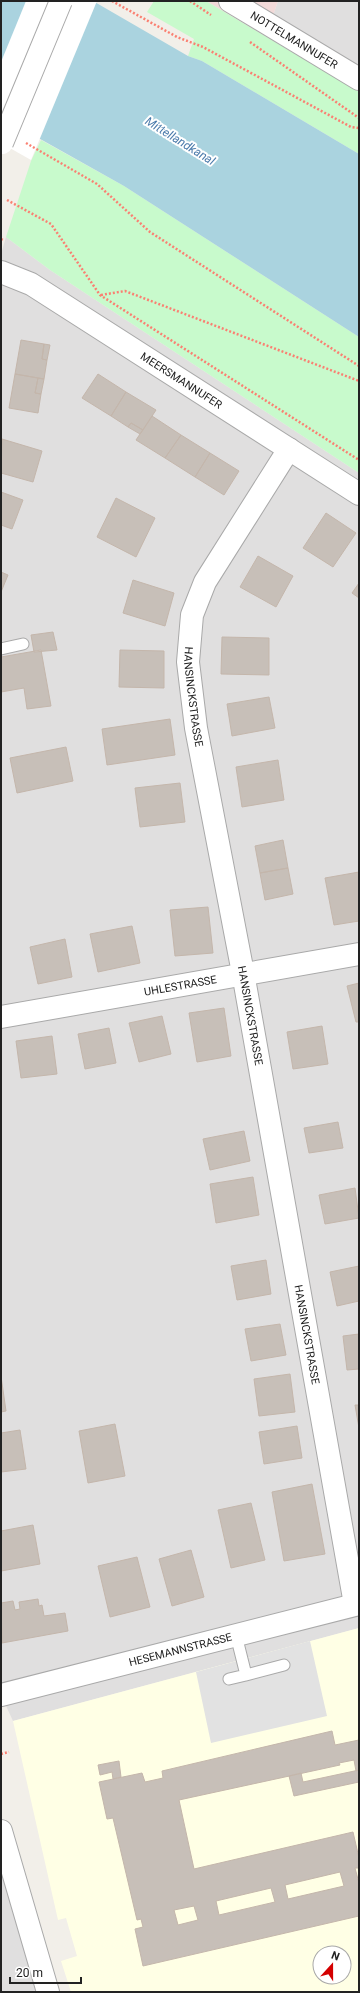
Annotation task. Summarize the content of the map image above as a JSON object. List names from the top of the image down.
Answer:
{
  "streets": {
    "street": [
      "NOTTELMANNUFER",
      "MEERSMANNUFER",
      "HANSINCKSTRASSE",
      "UHLESTRASSE",
      "HESEMANNSTRASSE"
    ]
  },
  "crossings": [
    ["MEERSMANNUFER", "HANSINCKSTRASSE"],
    ["HANSINCKSTRASSE", "UHLESTRASSE"],
    ["HANSINCKSTRASSE", "HESEMANNSTRASSE"]
  ],
  "water": ["Mittellandkanal"],
  "scale_bar": "20 m",
  "north": "top"
}
